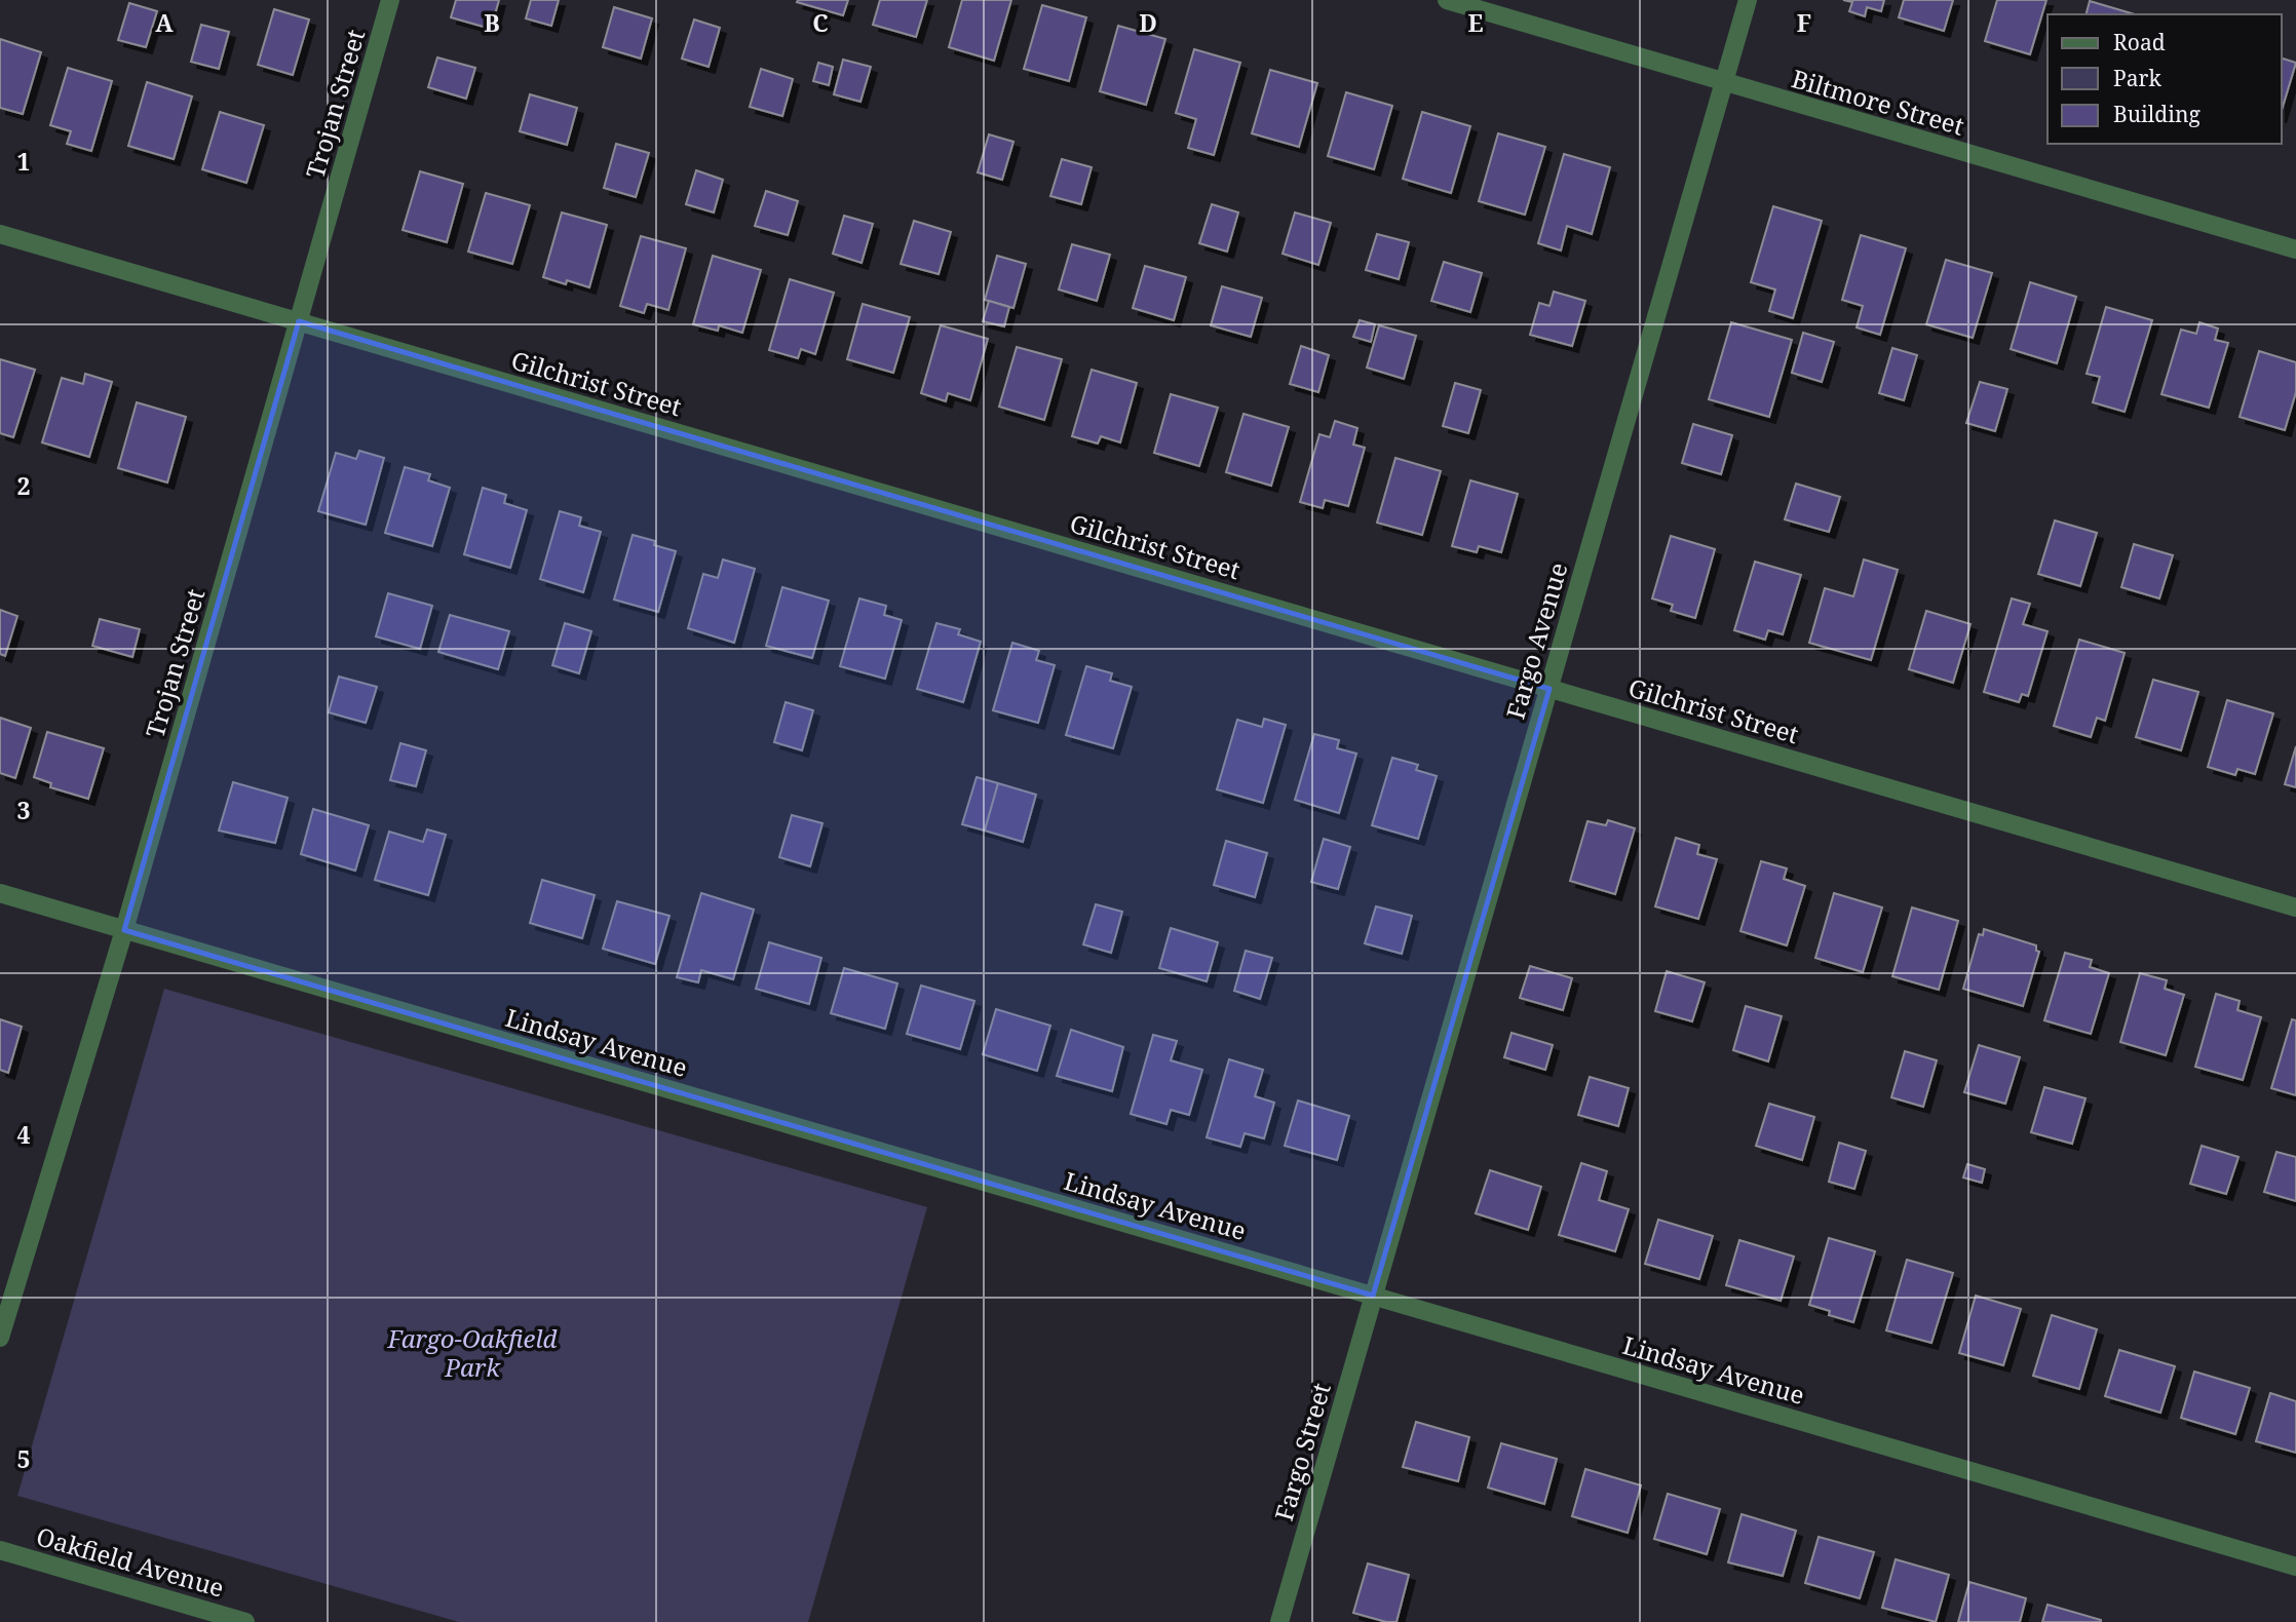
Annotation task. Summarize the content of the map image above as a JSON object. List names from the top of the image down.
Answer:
{
  "streets": {
    "street": [
      "Biltmore Street",
      "Trojan Street",
      "Gilchrist Street",
      "Fargo Avenue",
      "Lindsay Avenue",
      "Fargo Street",
      "Oakfield Avenue"
    ]
  },
  "crossings": [
    ["Biltmore Street", "Fargo Avenue"],
    ["Trojan Street", "Gilchrist Street"],
    ["Trojan Street", "Lindsay Avenue"],
    ["Gilchrist Street", "Fargo Avenue"],
    ["Fargo Avenue", "Lindsay Avenue"],
    ["Fargo Avenue", "Fargo Street"],
    ["Lindsay Avenue", "Fargo Street"]
  ],
  "parks": ["Fargo-Oakfield Park"],
  "legend": ["Road", "Park", "Building"],
  "grid": {
    "columns": [
      "A",
      "B",
      "C",
      "D",
      "E",
      "F"
    ],
    "rows": [
      "1",
      "2",
      "3",
      "4",
      "5"
    ]
  }
}
